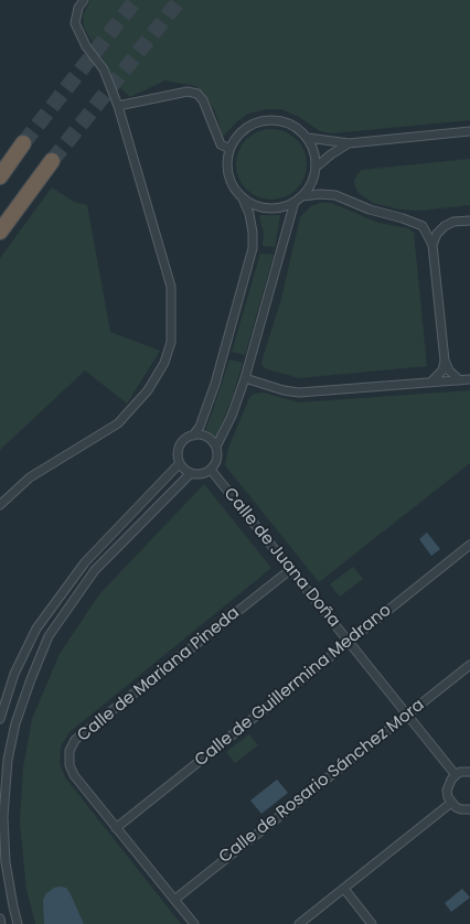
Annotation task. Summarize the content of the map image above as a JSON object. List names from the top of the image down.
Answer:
{
  "streets": {
    "street": [
      "Calle de Juana Doña",
      "Calle de Mariana Pineda",
      "Calle de Guillermina Medrano",
      "Calle de Rosario Sánchez Mora"
    ]
  },
  "crossings": [
    ["Calle de Juana Doña", "Calle de Mariana Pineda"],
    ["Calle de Juana Doña", "Calle de Guillermina Medrano"],
    ["Calle de Juana Doña", "Calle de Rosario Sánchez Mora"],
    ["Calle de Mariana Pineda", "Calle de Guillermina Medrano"],
    ["Calle de Mariana Pineda", "Calle de Rosario Sánchez Mora"]
  ]
}
